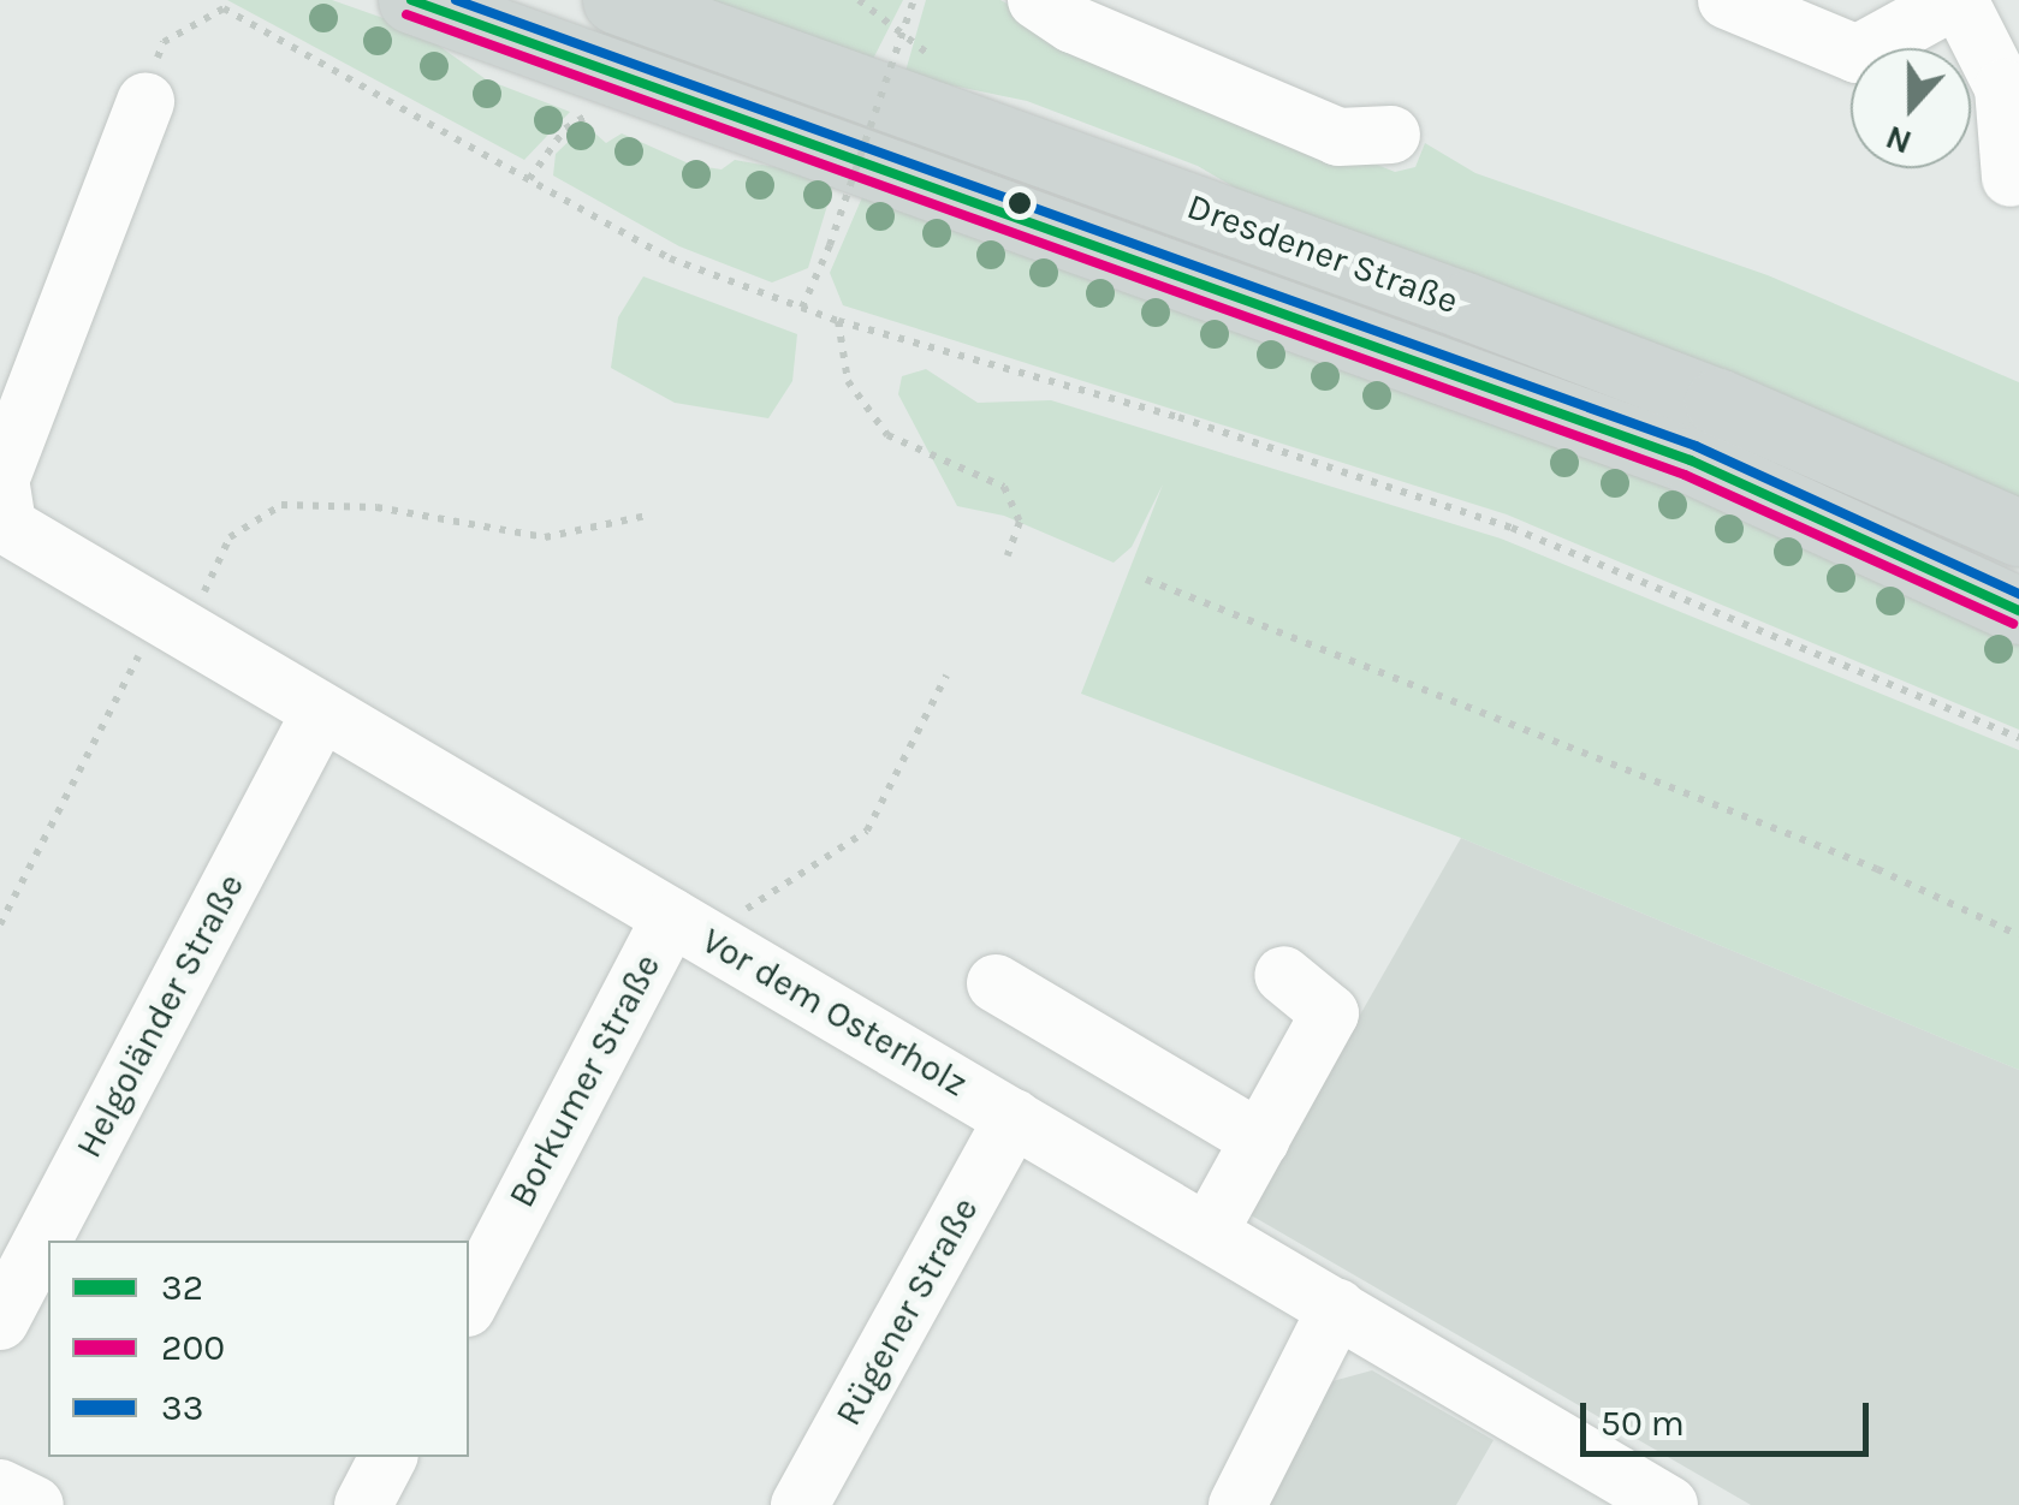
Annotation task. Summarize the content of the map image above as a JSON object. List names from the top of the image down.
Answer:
{
  "streets": {
    "main road": ["Dresdener Straße"],
    "street": [
      "Vor dem Osterholz",
      "Helgoländer Straße",
      "Borkumer Straße",
      "Rügener Straße"
    ]
  },
  "crossings": [
    ["Vor dem Osterholz", "Helgoländer Straße"],
    ["Vor dem Osterholz", "Borkumer Straße"],
    ["Vor dem Osterholz", "Rügener Straße"]
  ],
  "lines": ["transit line 32", "transit line 33", "transit line 200"],
  "legend": ["32", "200", "33"],
  "scale_bar": "50 m",
  "north": "bottom"
}
